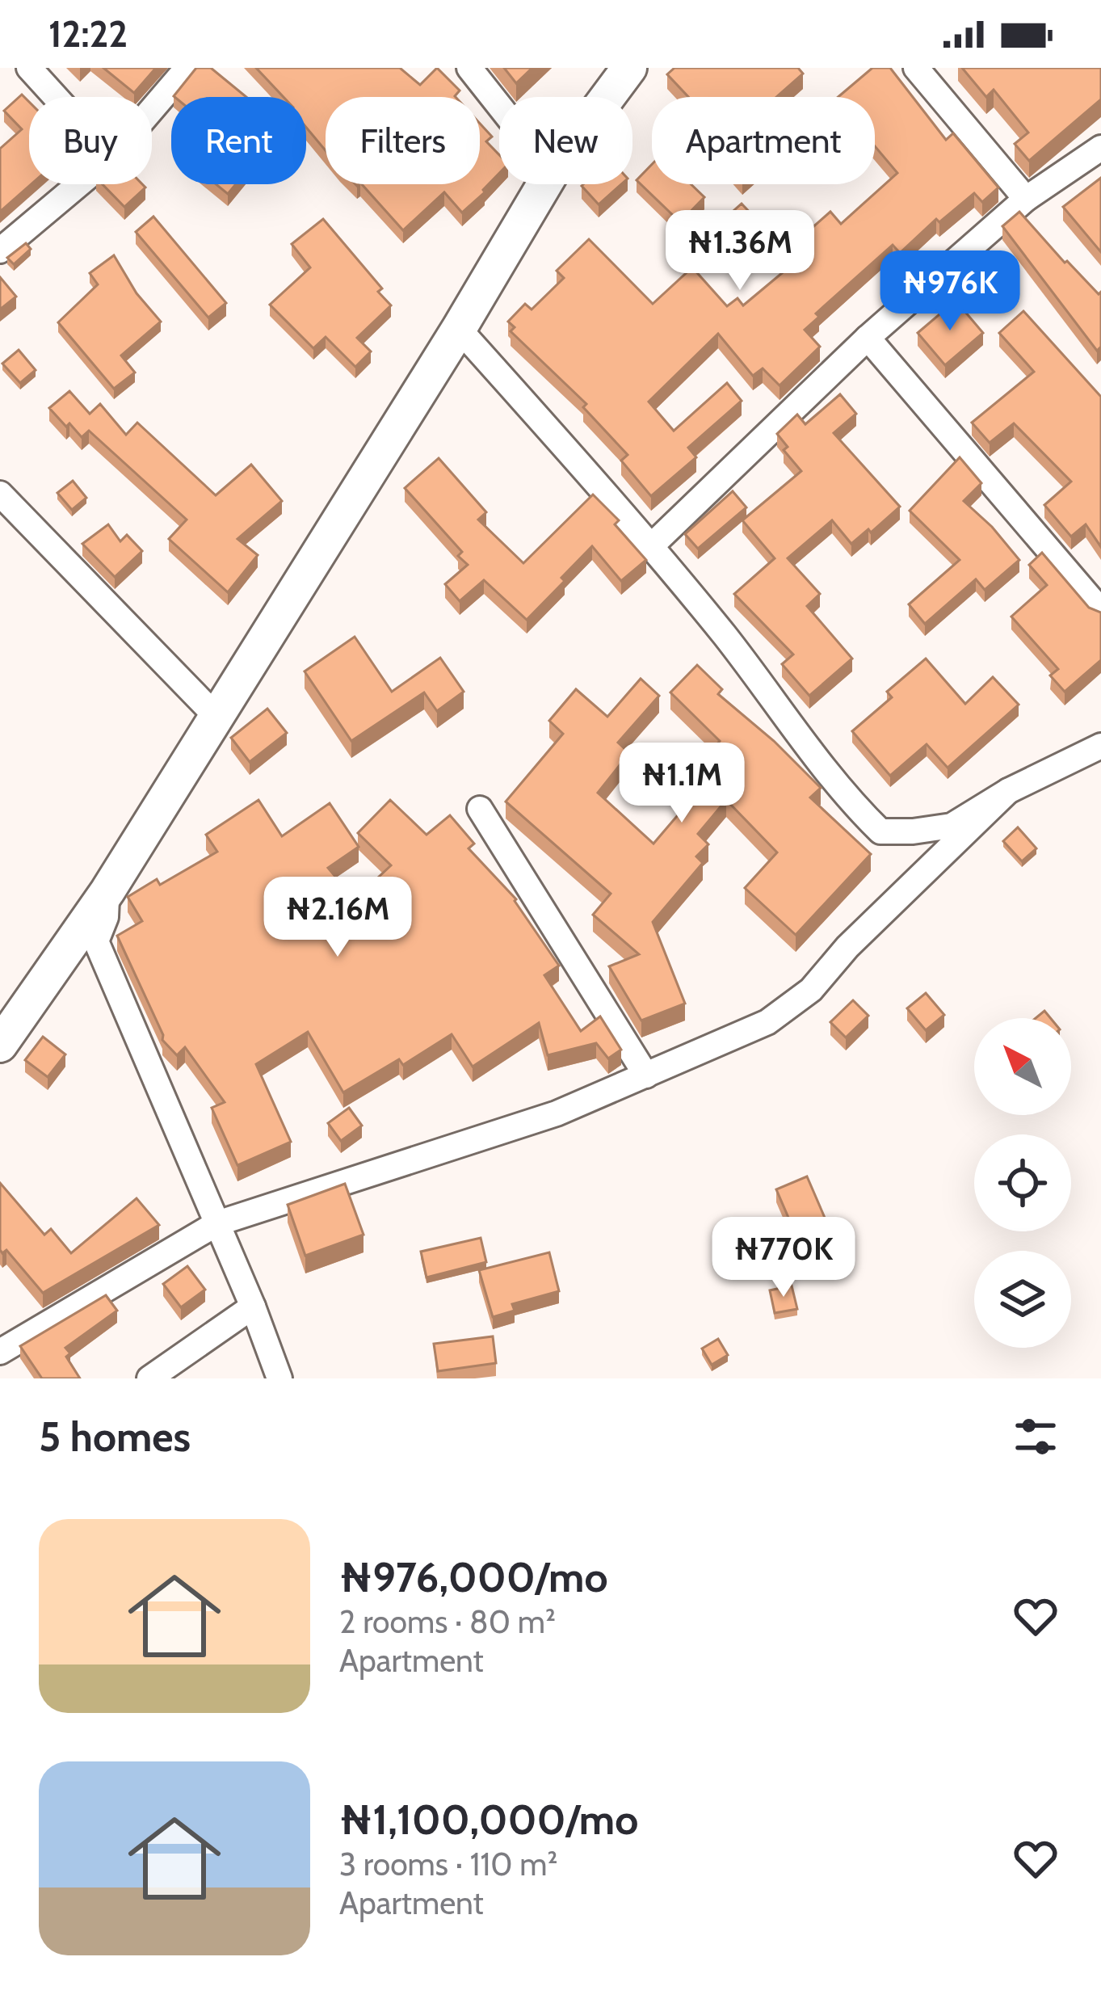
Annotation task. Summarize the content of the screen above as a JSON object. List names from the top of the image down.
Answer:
{
  "north": "top left",
  "page": {
    "status": "12:22",
    "chip": [
      "Buy",
      "Rent",
      "Filters",
      "New",
      "Apartment"
    ],
    "price": [
      "₦1.36M",
      "₦976K",
      "₦1.1M",
      "₦2.16M",
      "₦770K"
    ],
    "heading": "5 homes",
    "list": [
      {
        "name": "₦976,000/mo",
        "note": "2 rooms · 80 m² · Apartment"
      },
      {
        "name": "₦1,100,000/mo",
        "note": "3 rooms · 110 m² · Apartment"
      }
    ]
  }
}
